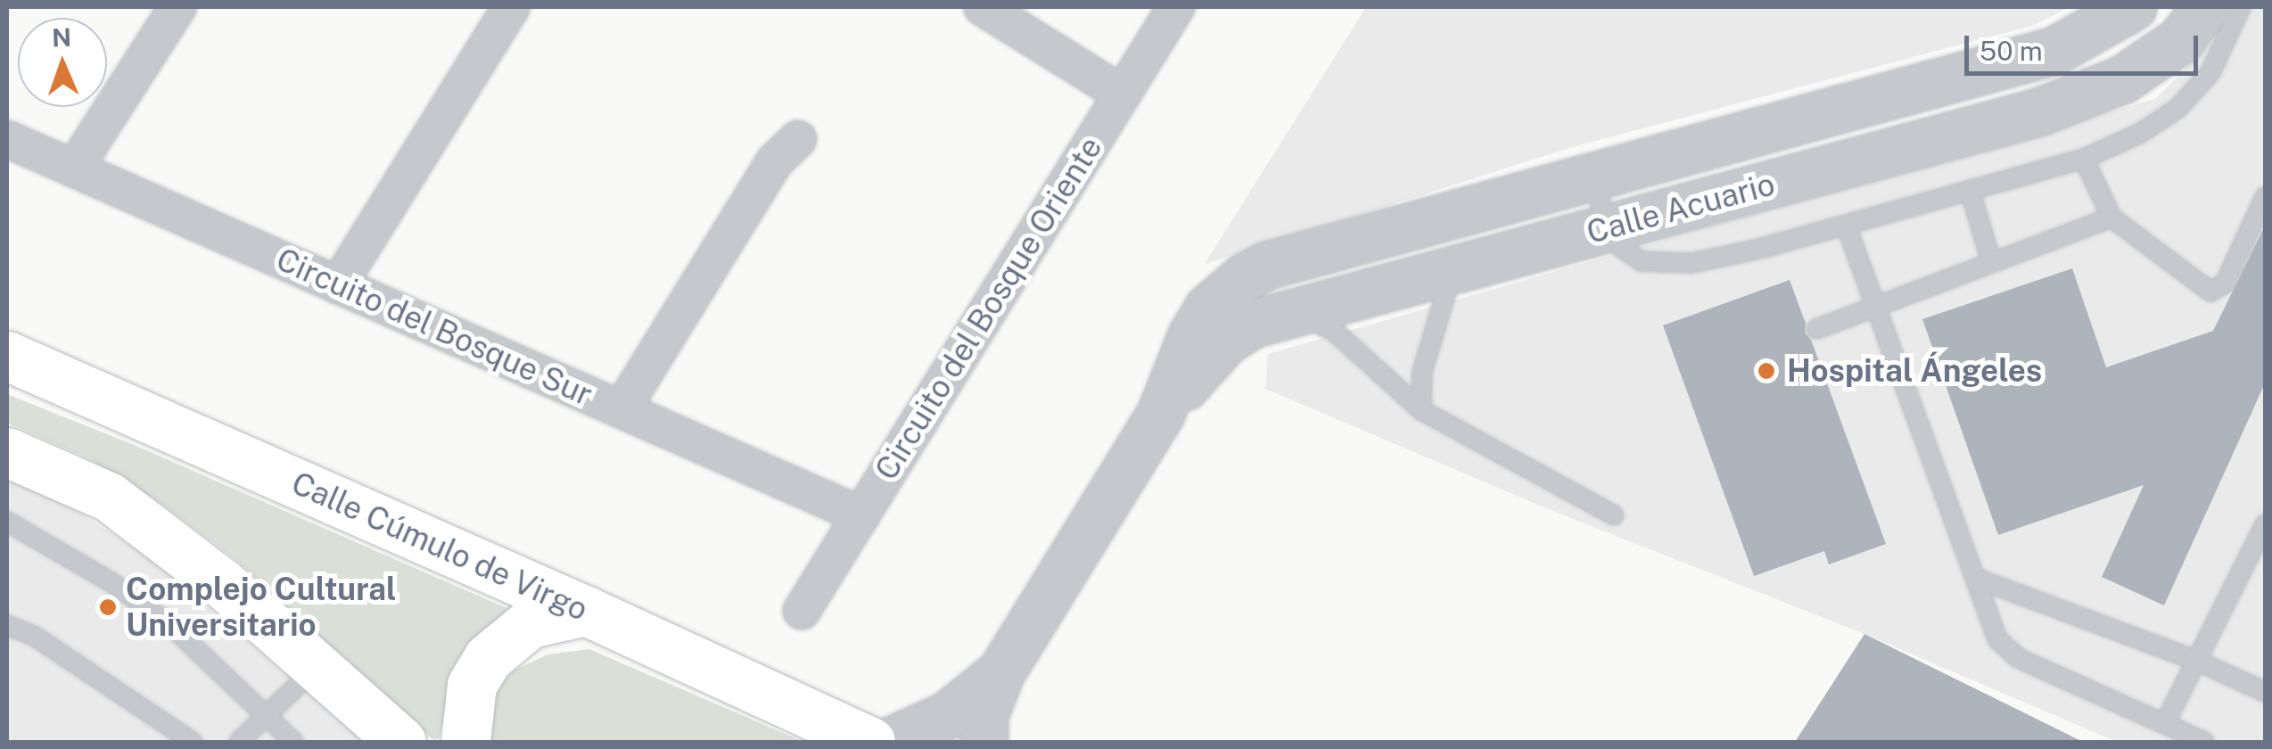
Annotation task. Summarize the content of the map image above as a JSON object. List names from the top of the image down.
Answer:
{
  "streets": {
    "main road": ["Calle Cúmulo de Virgo"],
    "street": ["Calle Acuario", "Circuito del Bosque Oriente", "Circuito del Bosque Sur"]
  },
  "crossings": [
    ["Circuito del Bosque Oriente", "Circuito del Bosque Sur"]
  ],
  "places": ["Hospital Ángeles", "Complejo Cultural Universitario"],
  "scale_bar": "50 m",
  "north": "top"
}
